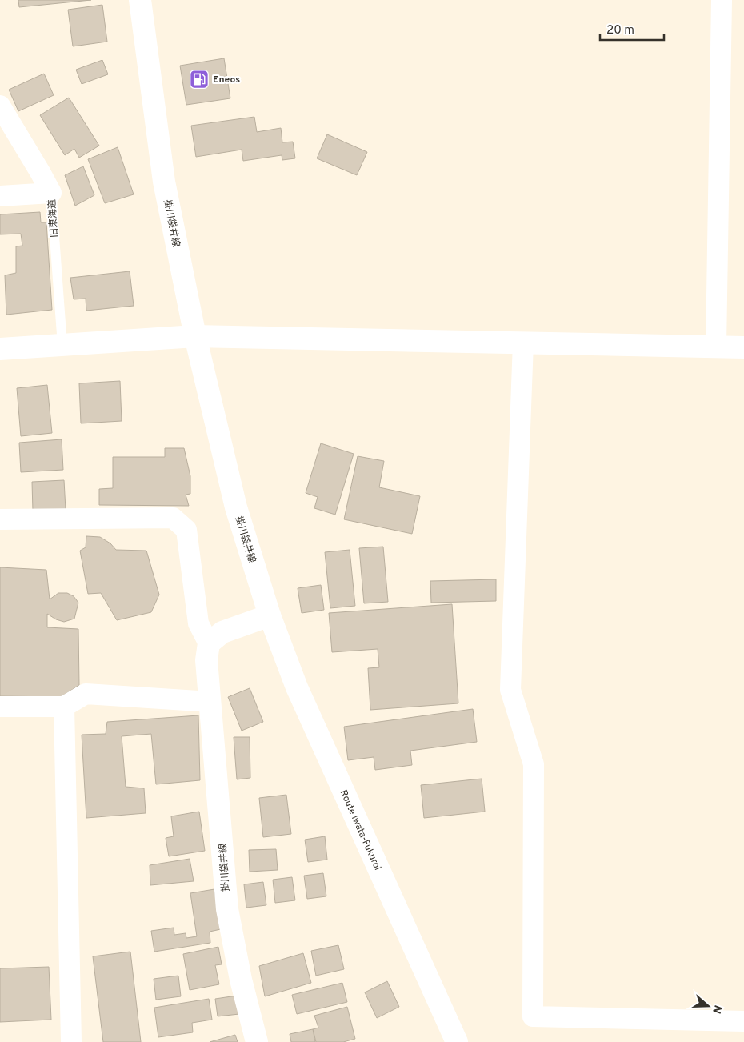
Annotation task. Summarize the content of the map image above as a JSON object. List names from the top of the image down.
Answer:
{
  "streets": {
    "main road": ["掛川袋井線", "Route Iwata-Fukuroi"],
    "street": ["旧東海道"]
  },
  "crossings": [
    ["掛川袋井線", "Route Iwata-Fukuroi"]
  ],
  "places": {
    "fuel station": ["Eneos"]
  },
  "scale_bar": "20 m",
  "north": "right"
}
